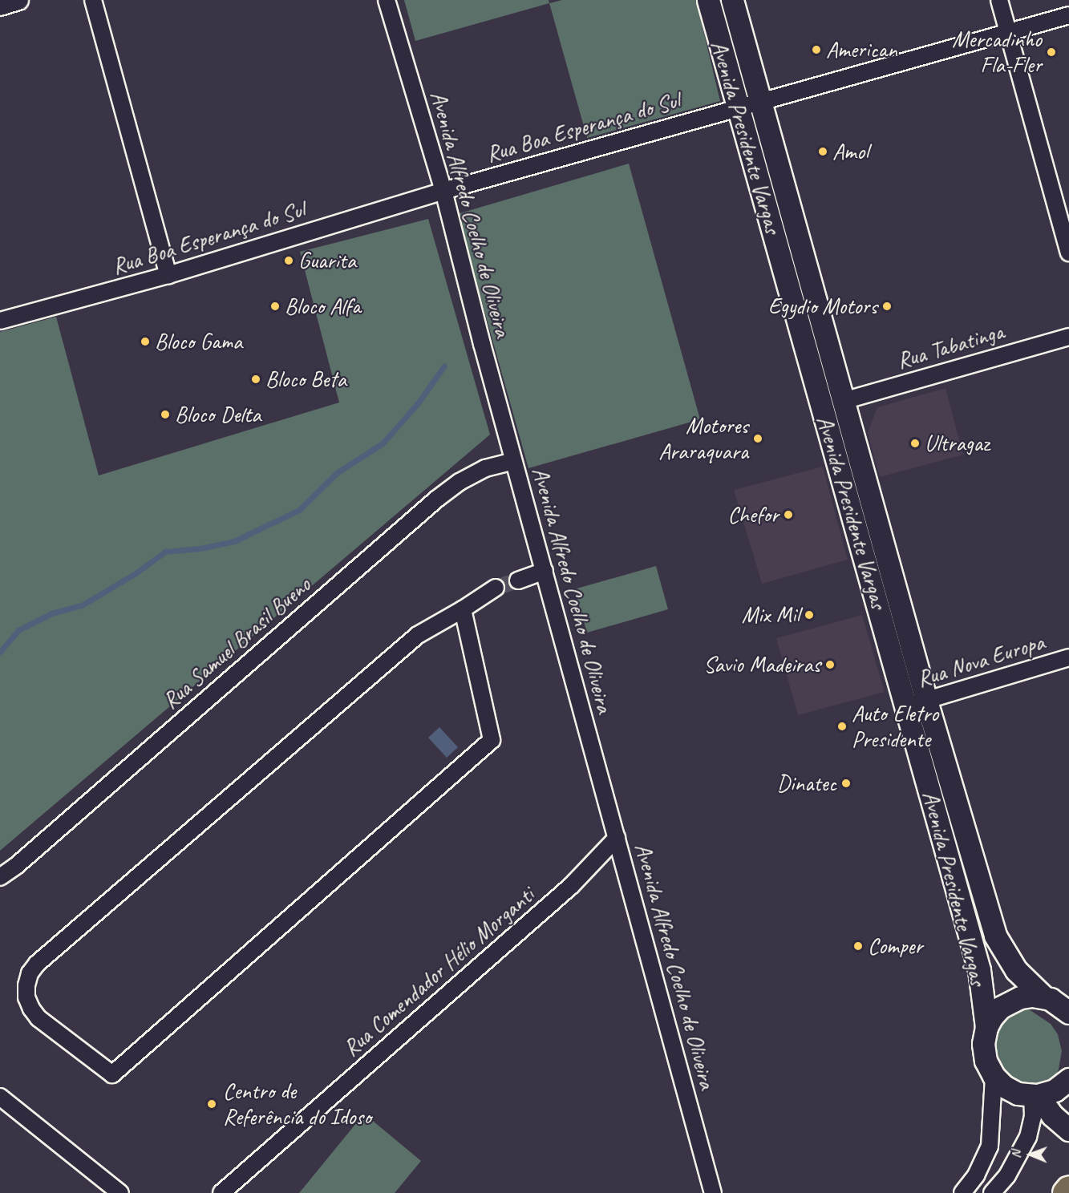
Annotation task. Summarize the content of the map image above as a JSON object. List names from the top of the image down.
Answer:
{
  "streets": {
    "main road": ["Avenida Presidente Vargas"],
    "street": [
      "Rua Boa Esperança do Sul",
      "Avenida Alfredo Coelho de Oliveira",
      "Rua Tabatinga",
      "Rua Samuel Brasil Bueno",
      "Rua Nova Europa",
      "Rua Comendador Hélio Morganti"
    ]
  },
  "crossings": [
    ["Rua Boa Esperança do Sul", "Avenida Presidente Vargas"],
    ["Rua Boa Esperança do Sul", "Avenida Alfredo Coelho de Oliveira"],
    ["Avenida Presidente Vargas", "Rua Tabatinga"],
    ["Avenida Presidente Vargas", "Rua Nova Europa"],
    ["Avenida Alfredo Coelho de Oliveira", "Rua Samuel Brasil Bueno"],
    ["Avenida Alfredo Coelho de Oliveira", "Rua Comendador Hélio Morganti"]
  ],
  "places": [
    "American",
    "Mercadinho Fla-Fler",
    "Amol",
    "Guarita",
    "Bloco Alfa",
    "Egydio Motors",
    "Bloco Gama",
    "Bloco Beta",
    "Bloco Delta",
    "Motores Araraquara",
    "Ultragaz",
    "Chefor",
    "Mix Mil",
    "Savio Madeiras",
    "Auto Eletro Presidente",
    "Dinatec",
    "Comper",
    "Centro de Referência do Idoso"
  ],
  "north": "left"
}
